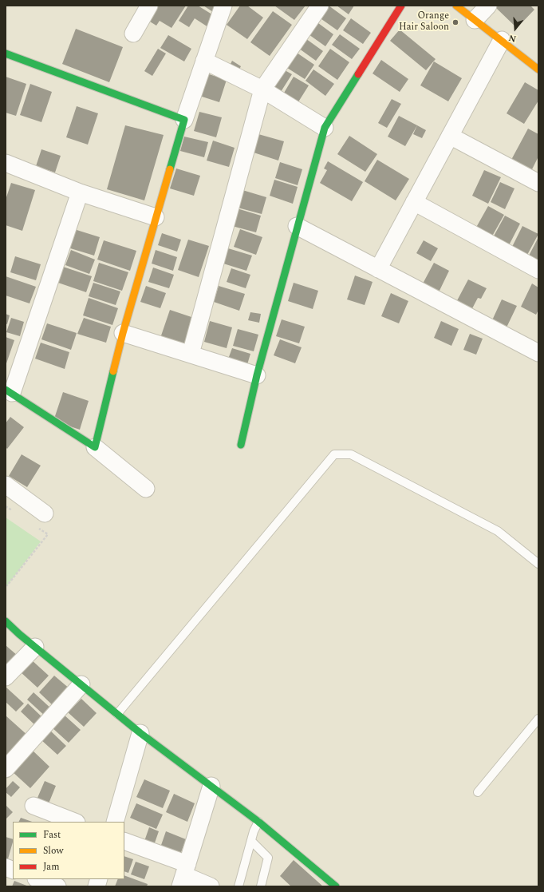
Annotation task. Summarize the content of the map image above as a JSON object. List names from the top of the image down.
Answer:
{
  "places": ["Orange Hair Saloon"],
  "legend": ["Fast", "Slow", "Jam"],
  "north": "bottom"
}
